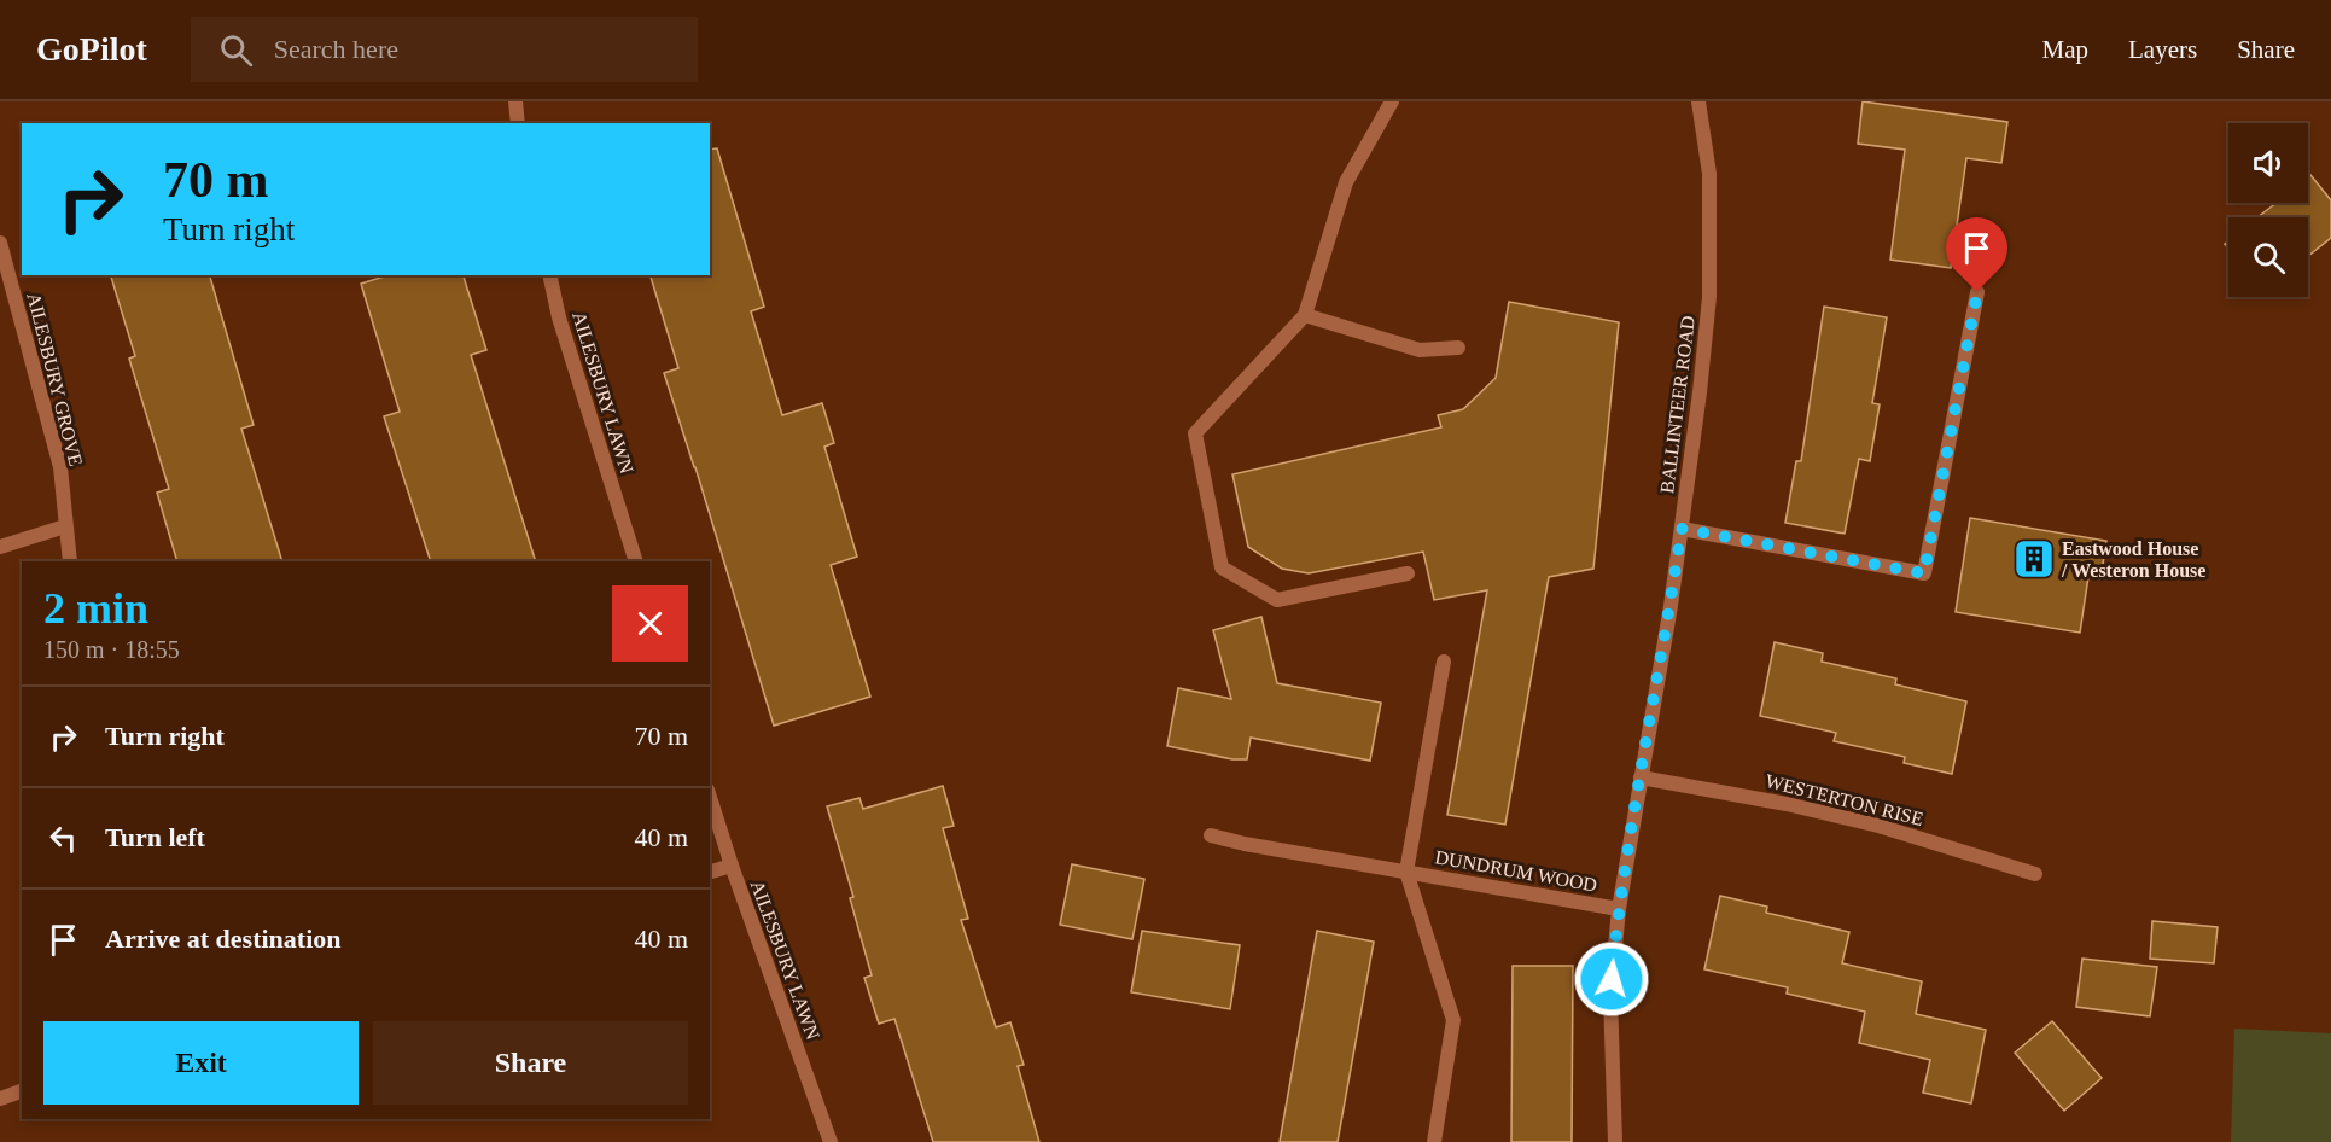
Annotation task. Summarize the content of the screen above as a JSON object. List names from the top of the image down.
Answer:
{
  "streets": {
    "street": [
      "AILESBURY GROVE",
      "AILESBURY LAWN",
      "BALLINTEER ROAD",
      "WESTERTON RISE",
      "DUNDRUM WOOD"
    ]
  },
  "crossings": [
    ["BALLINTEER ROAD", "WESTERTON RISE"],
    ["BALLINTEER ROAD", "DUNDRUM WOOD"]
  ],
  "places": {
    "building": ["Eastwood House / Westeron House"]
  },
  "page": {
    "header": "GoPilot",
    "search": "Search here",
    "nav": ["Map", "Layers", "Share"],
    "turn": ["70 m", "Turn right"],
    "heading": ["2 min", "150 m · 18:55"],
    "list": [
      {
        "name": "Turn right",
        "value": "70 m"
      },
      {
        "name": "Turn left",
        "value": "40 m"
      },
      {
        "name": "Arrive at destination",
        "value": "40 m"
      }
    ],
    "buttons": ["Exit", "Share"]
  }
}
